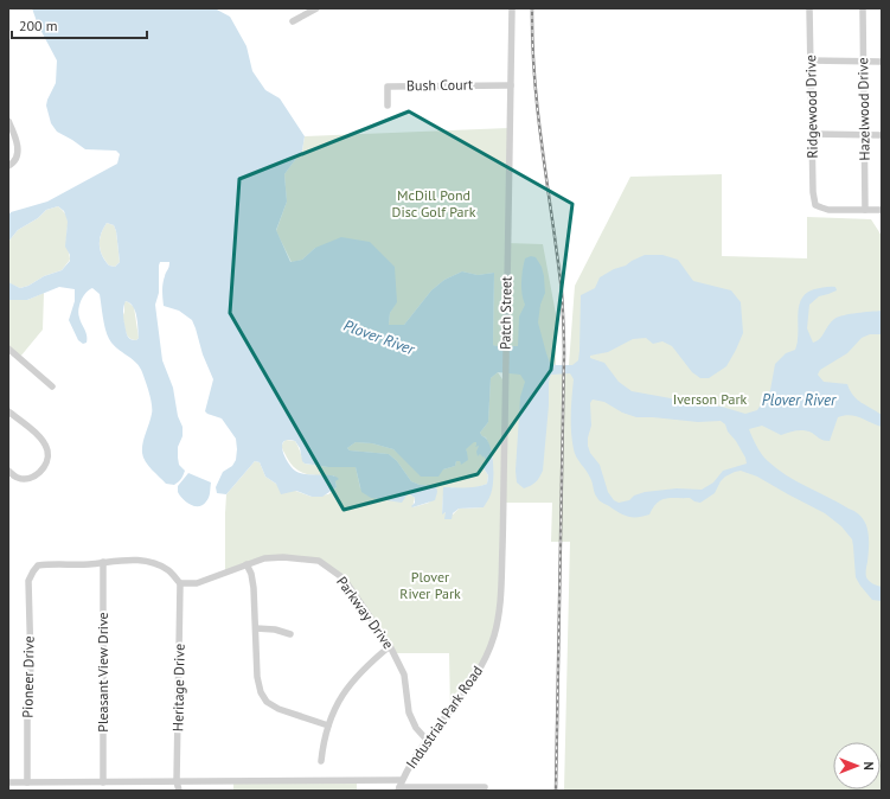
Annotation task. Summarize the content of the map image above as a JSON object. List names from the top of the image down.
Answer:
{
  "streets": {
    "street": [
      "Bush Court",
      "Ridgewood Drive",
      "Hazelwood Drive",
      "Patch Street",
      "Parkway Drive",
      "Pleasant View Drive",
      "Pioneer Drive",
      "Heritage Drive",
      "Industrial Park Road"
    ]
  },
  "crossings": [
    ["Bush Court", "Patch Street"],
    ["Ridgewood Drive", "Hazelwood Drive"],
    ["Patch Street", "Industrial Park Road"],
    ["Parkway Drive", "Heritage Drive"],
    ["Parkway Drive", "Industrial Park Road"],
    ["Pleasant View Drive", "Pioneer Drive"]
  ],
  "water": ["Plover River"],
  "parks": ["McDill Pond Disc Golf Park", "Iverson Park", "Plover River Park"],
  "scale_bar": "200 m",
  "north": "right"
}
